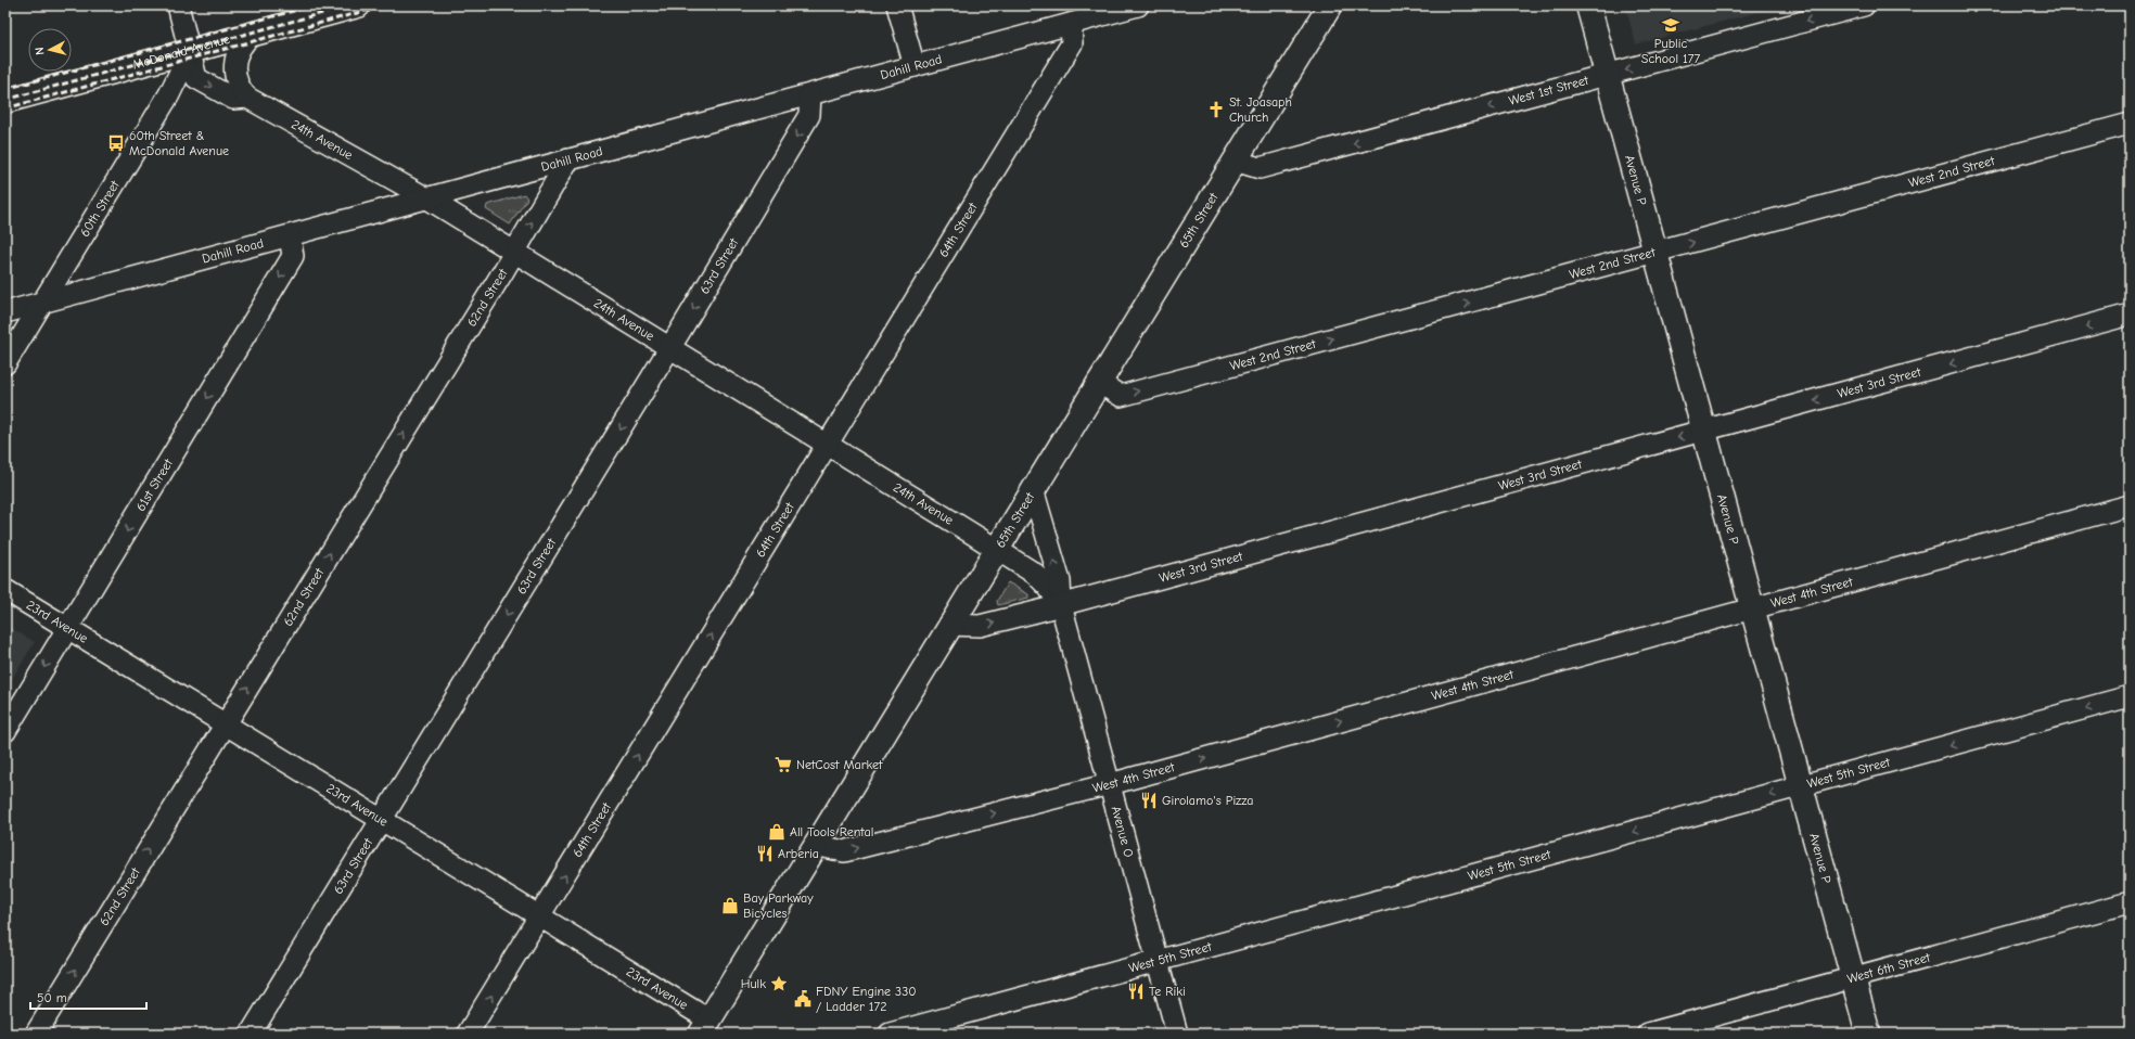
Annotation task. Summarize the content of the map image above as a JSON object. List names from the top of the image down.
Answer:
{
  "streets": {
    "main road": ["McDonald Avenue", "Avenue P", "65th Street"],
    "street": [
      "Dahill Road",
      "West 1st Street",
      "24th Avenue",
      "West 2nd Street",
      "60th Street",
      "64th Street",
      "63rd Street",
      "62nd Street",
      "West 3rd Street",
      "61st Street",
      "West 4th Street",
      "23rd Avenue",
      "West 5th Street",
      "Avenue O",
      "West 6th Street"
    ]
  },
  "crossings": [
    ["McDonald Avenue", "24th Avenue"],
    ["McDonald Avenue", "60th Street"],
    ["Dahill Road", "24th Avenue"],
    ["Dahill Road", "60th Street"],
    ["Dahill Road", "64th Street"],
    ["Dahill Road", "63rd Street"],
    ["Dahill Road", "62nd Street"],
    ["Dahill Road", "61st Street"],
    ["West 1st Street", "Avenue P"],
    ["West 1st Street", "65th Street"],
    ["24th Avenue", "60th Street"],
    ["24th Avenue", "65th Street"],
    ["24th Avenue", "64th Street"],
    ["24th Avenue", "63rd Street"],
    ["24th Avenue", "62nd Street"],
    ["24th Avenue", "Avenue O"],
    ["West 2nd Street", "Avenue P"],
    ["West 2nd Street", "65th Street"],
    ["Avenue P", "West 3rd Street"],
    ["Avenue P", "West 4th Street"],
    ["Avenue P", "West 5th Street"],
    ["Avenue P", "West 6th Street"],
    ["65th Street", "West 3rd Street"],
    ["65th Street", "West 4th Street"],
    ["65th Street", "23rd Avenue"],
    ["65th Street", "Avenue O"],
    ["64th Street", "23rd Avenue"],
    ["63rd Street", "23rd Avenue"],
    ["62nd Street", "23rd Avenue"],
    ["West 3rd Street", "Avenue O"],
    ["61st Street", "23rd Avenue"],
    ["West 4th Street", "Avenue O"],
    ["West 5th Street", "Avenue O"]
  ],
  "one_way": [
    "West 1st Street",
    "West 2nd Street",
    "64th Street",
    "63rd Street",
    "62nd Street",
    "West 3rd Street",
    "61st Street",
    "West 4th Street",
    "West 5th Street"
  ],
  "places": {
    "school or university": ["Public School 177"],
    "church": ["St. Joasaph Church"],
    "bus stop": ["60th Street & McDonald Avenue"],
    "supermarket": ["NetCost Market"],
    "restaurant": ["Girolamo's Pizza", "Arberia", "Te Riki"],
    "shop": ["All Tools Rental", "Bay Parkway Bicycles"],
    "place": ["Hulk"],
    "public building": ["FDNY Engine 330 / Ladder 172"]
  },
  "scale_bar": "50 m",
  "north": "left"
}
